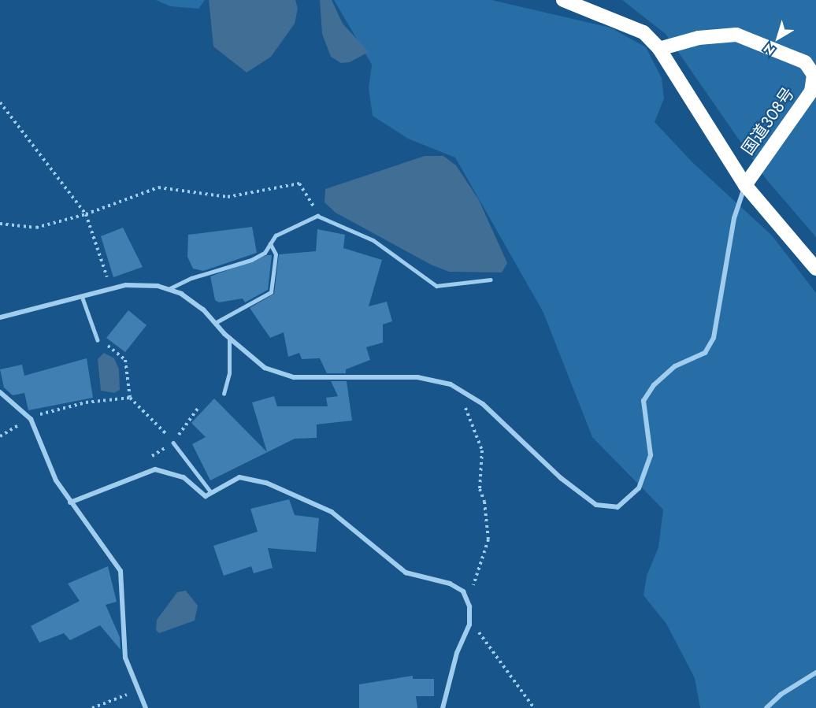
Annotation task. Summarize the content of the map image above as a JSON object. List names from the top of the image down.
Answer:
{
  "streets": {
    "highway": ["国道308号"]
  },
  "north": "bottom left"
}
